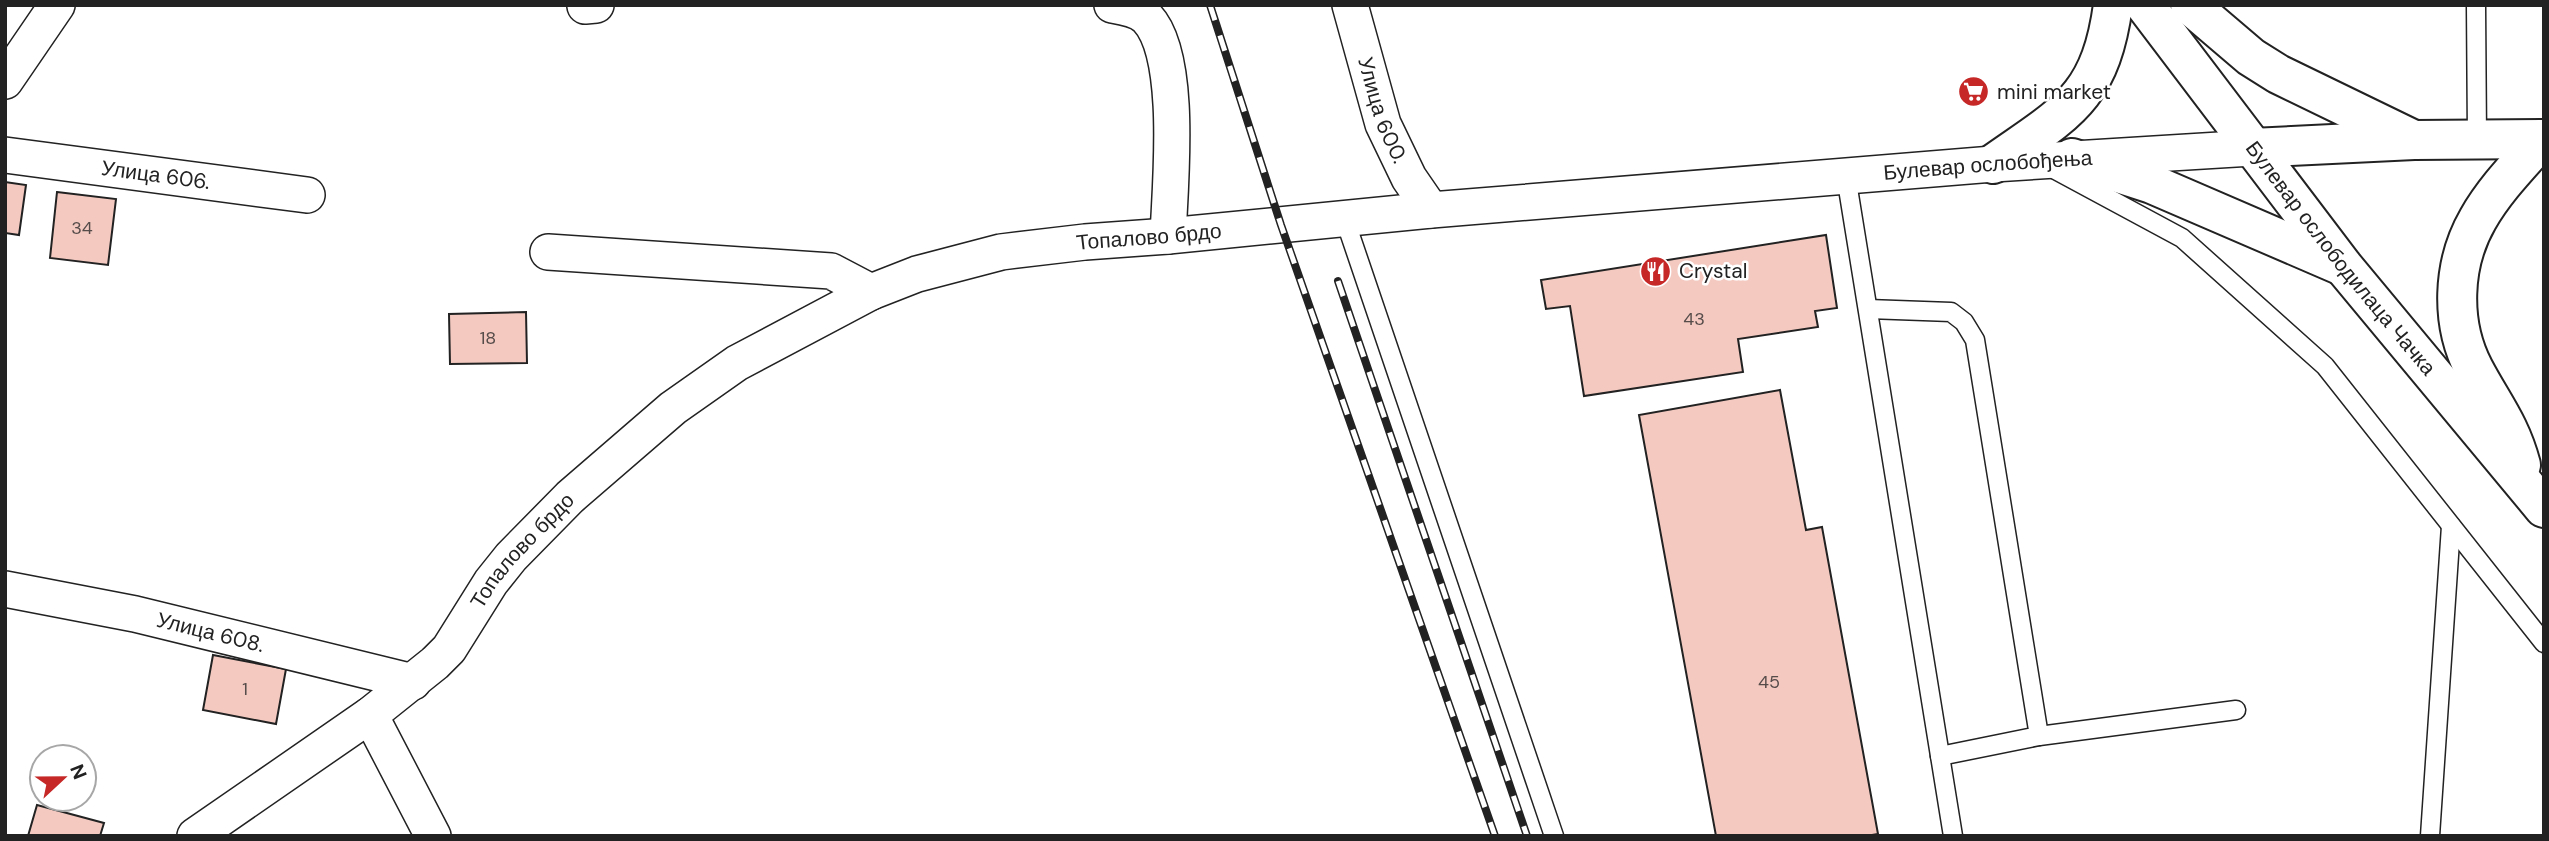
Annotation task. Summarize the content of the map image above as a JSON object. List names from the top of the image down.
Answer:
{
  "streets": {
    "main road": ["Булевар ослобођења", "Булевар ослободилаца Чачка"],
    "street": [
      "Улица 600.",
      "Улица 606.",
      "Топалово брдо",
      "Улица 608."
    ]
  },
  "crossings": [
    ["Улица 600.", "Булевар ослобођења"],
    ["Улица 600.", "Топалово брдо"],
    ["Булевар ослобођења", "Топалово брдо"],
    ["Булевар ослобођења", "Булевар ослободилаца Чачка"],
    ["Топалово брдо", "Улица 608."]
  ],
  "places": {
    "supermarket": ["mini market"],
    "restaurant": ["Crystal"]
  },
  "house_numbers": [
    "34",
    "43",
    "18",
    "45",
    "1"
  ],
  "north": "right"
}
